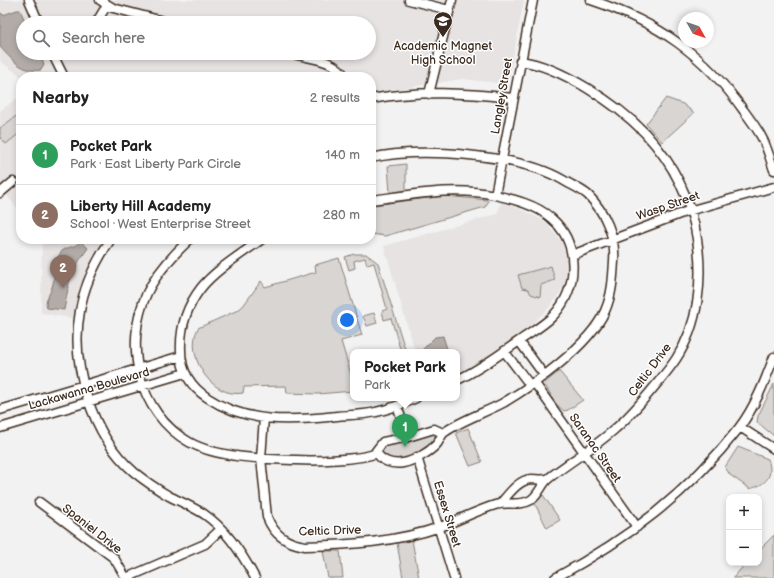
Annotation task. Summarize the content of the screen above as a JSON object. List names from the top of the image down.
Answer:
{
  "streets": {
    "street": [
      "Langley Street",
      "Wasp Street",
      "Celtic Drive",
      "Lackawanna Boulevard",
      "Saranac Street",
      "Essex Street",
      "Spaniel Drive"
    ]
  },
  "crossings": [
    ["Langley Street", "Celtic Drive"],
    ["Wasp Street", "Celtic Drive"],
    ["Celtic Drive", "Saranac Street"],
    ["Celtic Drive", "Essex Street"]
  ],
  "places": {
    "school or university": ["Academic Magnet High School"]
  },
  "north": "bottom right",
  "page": {
    "search": "Search here",
    "heading": ["Nearby", "2 results"],
    "list": [
      {
        "mark": "1",
        "name": "Pocket Park",
        "note": "Park · East Liberty Park Circle",
        "value": "140 m"
      },
      {
        "mark": "2",
        "name": "Liberty Hill Academy",
        "note": "School · West Enterprise Street",
        "value": "280 m"
      }
    ],
    "pins": ["2", "1"],
    "popup": ["Pocket Park", "Park"],
    "map_buttons": ["+", "−"]
  }
}
